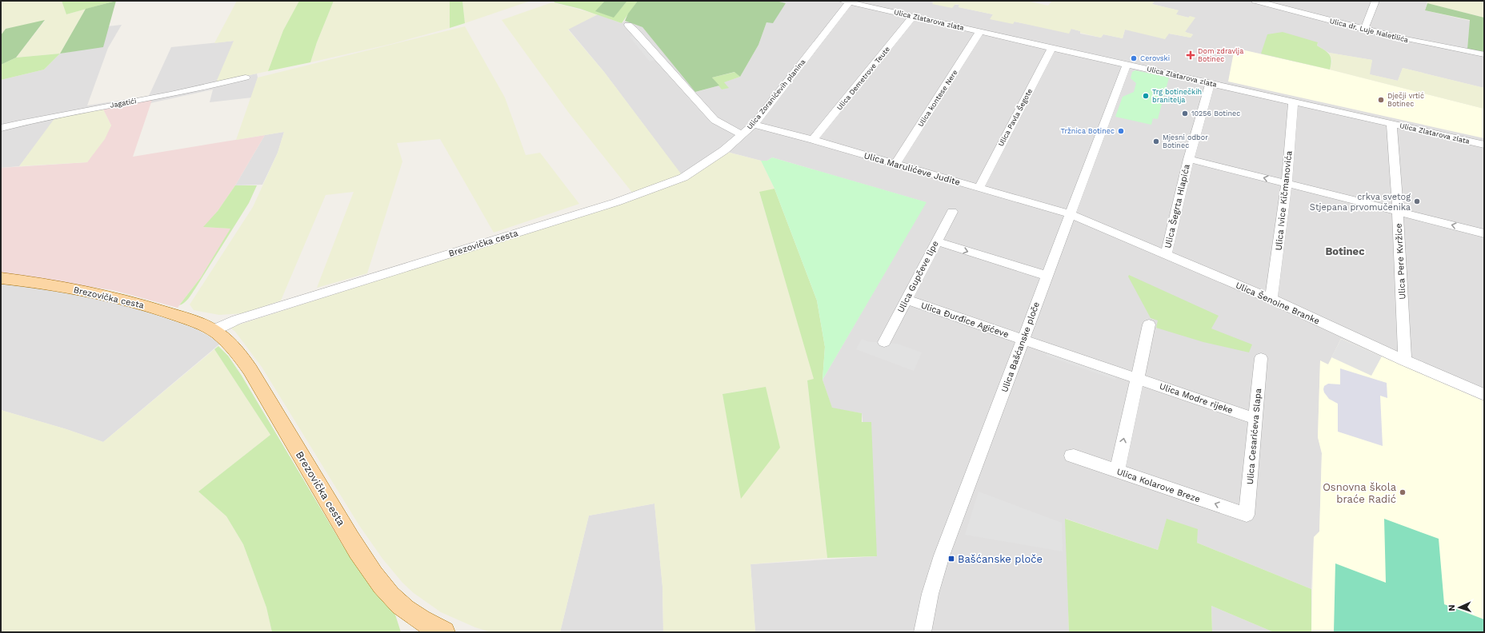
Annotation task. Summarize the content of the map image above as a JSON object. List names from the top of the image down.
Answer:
{
  "streets": {
    "main road": ["Brezovička cesta"],
    "street": [
      "Ulica Zlatarova zlata",
      "Ulica dr. Luje Naletilića",
      "Ulica Demetrove Teute",
      "Ulica Zoranićevih planina",
      "Ulica kontese Nere",
      "Jagatići",
      "Ulica Pavla Šegote",
      "Ulica Marulićeve Judite",
      "Ulica Ivice Kičmanovića",
      "Ulica Šegrta Hlapića",
      "Ulica Pere Kvržice",
      "Ulica Gupčeve lipe",
      "Ulica Šenoine Branke",
      "Ulica Đurđice Agićeve",
      "Ulica Bašćanske ploče",
      "Ulica Modre rijeke",
      "Ulica Cesarićeva Slapa",
      "Ulica Kolarove Breze"
    ]
  },
  "crossings": [
    ["Ulica Zlatarova zlata", "Ulica Demetrove Teute"],
    ["Ulica Zlatarova zlata", "Ulica Zoranićevih planina"],
    ["Ulica Zlatarova zlata", "Ulica kontese Nere"],
    ["Ulica Zlatarova zlata", "Ulica Pavla Šegote"],
    ["Ulica Zlatarova zlata", "Ulica Ivice Kičmanovića"],
    ["Ulica Zlatarova zlata", "Ulica Šegrta Hlapića"],
    ["Ulica Zlatarova zlata", "Ulica Pere Kvržice"],
    ["Ulica Zlatarova zlata", "Ulica Bašćanske ploče"],
    ["Ulica Demetrove Teute", "Ulica Marulićeve Judite"],
    ["Ulica Zoranićevih planina", "Ulica Marulićeve Judite"],
    ["Ulica Zoranićevih planina", "Brezovička cesta"],
    ["Ulica kontese Nere", "Ulica Marulićeve Judite"],
    ["Ulica Pavla Šegote", "Ulica Marulićeve Judite"],
    ["Ulica Marulićeve Judite", "Ulica Šenoine Branke"],
    ["Ulica Marulićeve Judite", "Ulica Bašćanske ploče"],
    ["Ulica Ivice Kičmanovića", "Ulica Šenoine Branke"],
    ["Ulica Šegrta Hlapića", "Ulica Šenoine Branke"],
    ["Ulica Pere Kvržice", "Ulica Šenoine Branke"],
    ["Ulica Gupčeve lipe", "Ulica Đurđice Agićeve"],
    ["Ulica Šenoine Branke", "Ulica Bašćanske ploče"],
    ["Ulica Đurđice Agićeve", "Ulica Bašćanske ploče"],
    ["Ulica Đurđice Agićeve", "Ulica Modre rijeke"],
    ["Ulica Bašćanske ploče", "Ulica Modre rijeke"],
    ["Ulica Modre rijeke", "Ulica Cesarićeva Slapa"],
    ["Ulica Cesarićeva Slapa", "Ulica Kolarove Breze"]
  ],
  "one_way": ["Ulica Kolarove Breze"],
  "districts": ["Botinec"],
  "places": {
    "health": ["Dom zdravlja Botinec"],
    "other": [
      "Cerovski",
      "Trg botinečkih branitelja",
      "Dječji vrtić Botinec",
      "10256 Botinec",
      "Tržnica Botinec",
      "Mjesni odbor Botinec",
      "crkva svetog Stjepana prvomučenika",
      "Osnovna škola braće Radić"
    ],
    "transit": ["Bašćanske ploče"]
  },
  "north": "left"
}
